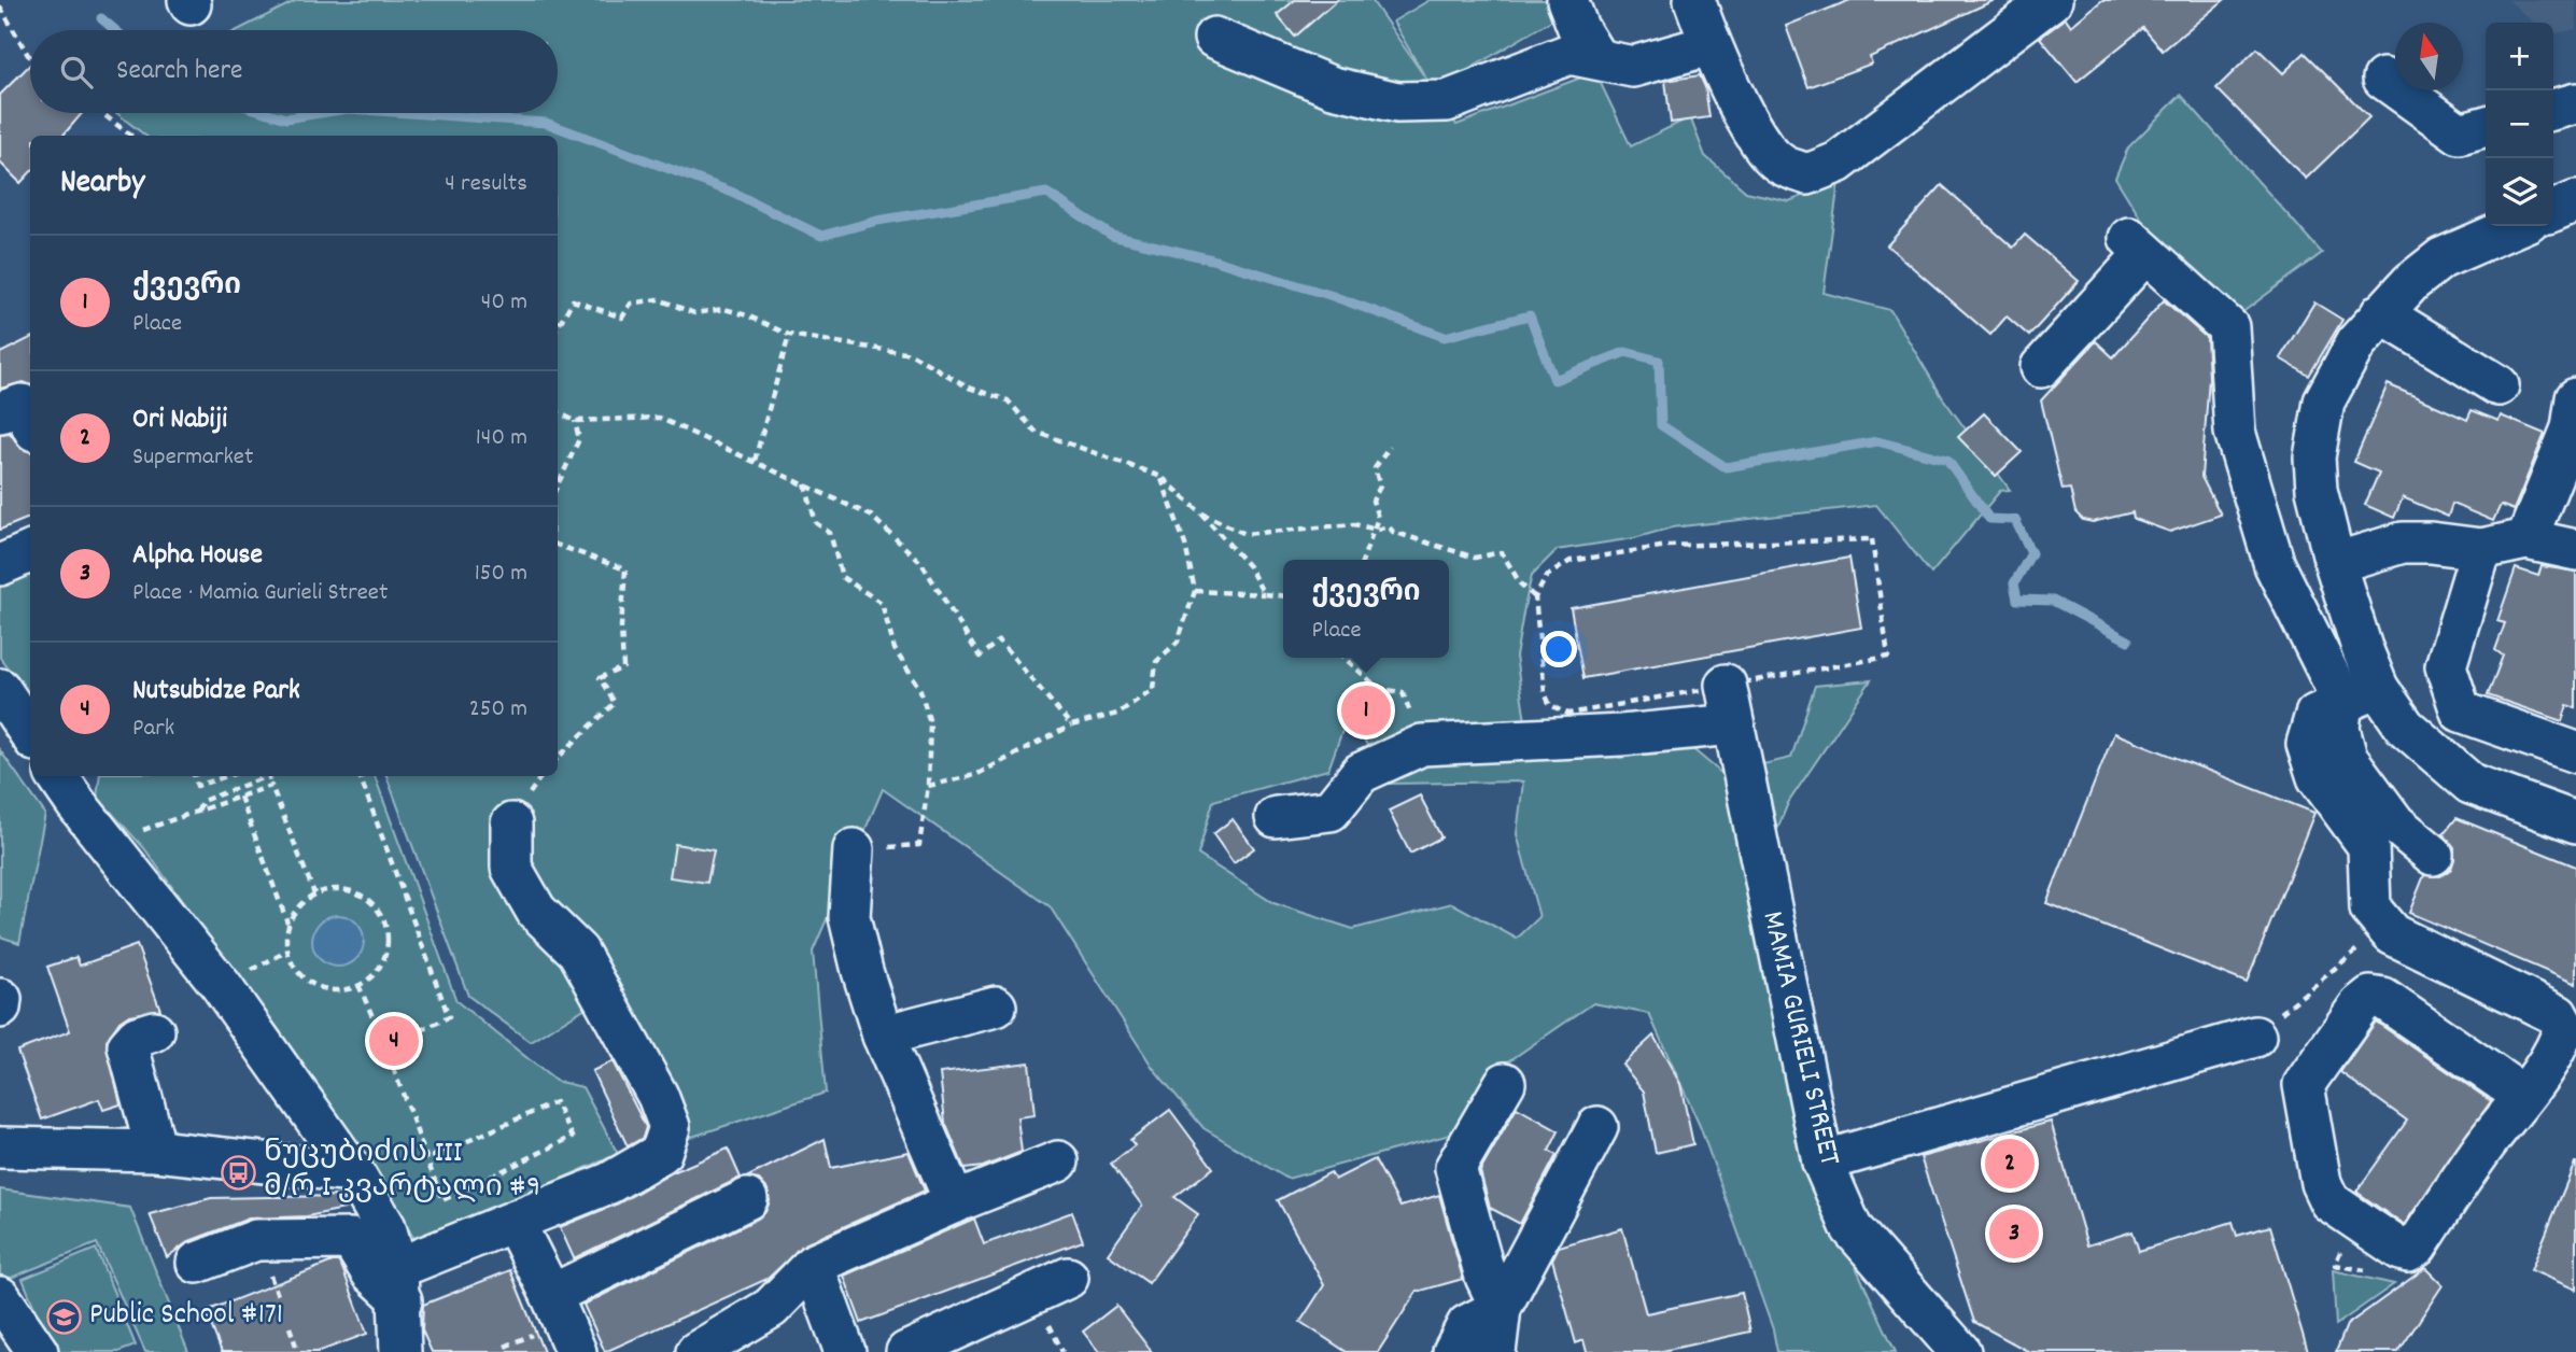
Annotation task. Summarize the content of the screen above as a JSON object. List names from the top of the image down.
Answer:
{
  "streets": {
    "street": ["MAMIA GURIELI STREET"]
  },
  "places": {
    "bus stop": ["ნუცუბიძის III მ/რ I კვარტალი #9"],
    "school or university": ["Public School #171"]
  },
  "north": "top",
  "page": {
    "map_buttons": ["+", "−"],
    "search": "Search here",
    "heading": ["Nearby", "4 results"],
    "list": [
      {
        "mark": "1",
        "name": "ქვევრი",
        "note": "Place",
        "value": "40 m"
      },
      {
        "mark": "2",
        "name": "Ori Nabiji",
        "note": "Supermarket",
        "value": "140 m"
      },
      {
        "mark": "3",
        "name": "Alpha House",
        "note": "Place · Mamia Gurieli Street",
        "value": "150 m"
      },
      {
        "mark": "4",
        "name": "Nutsubidze Park",
        "note": "Park",
        "value": "250 m"
      }
    ],
    "popup": ["ქვევრი", "Place"],
    "pins": [
      "1",
      "4",
      "2",
      "3"
    ]
  }
}
